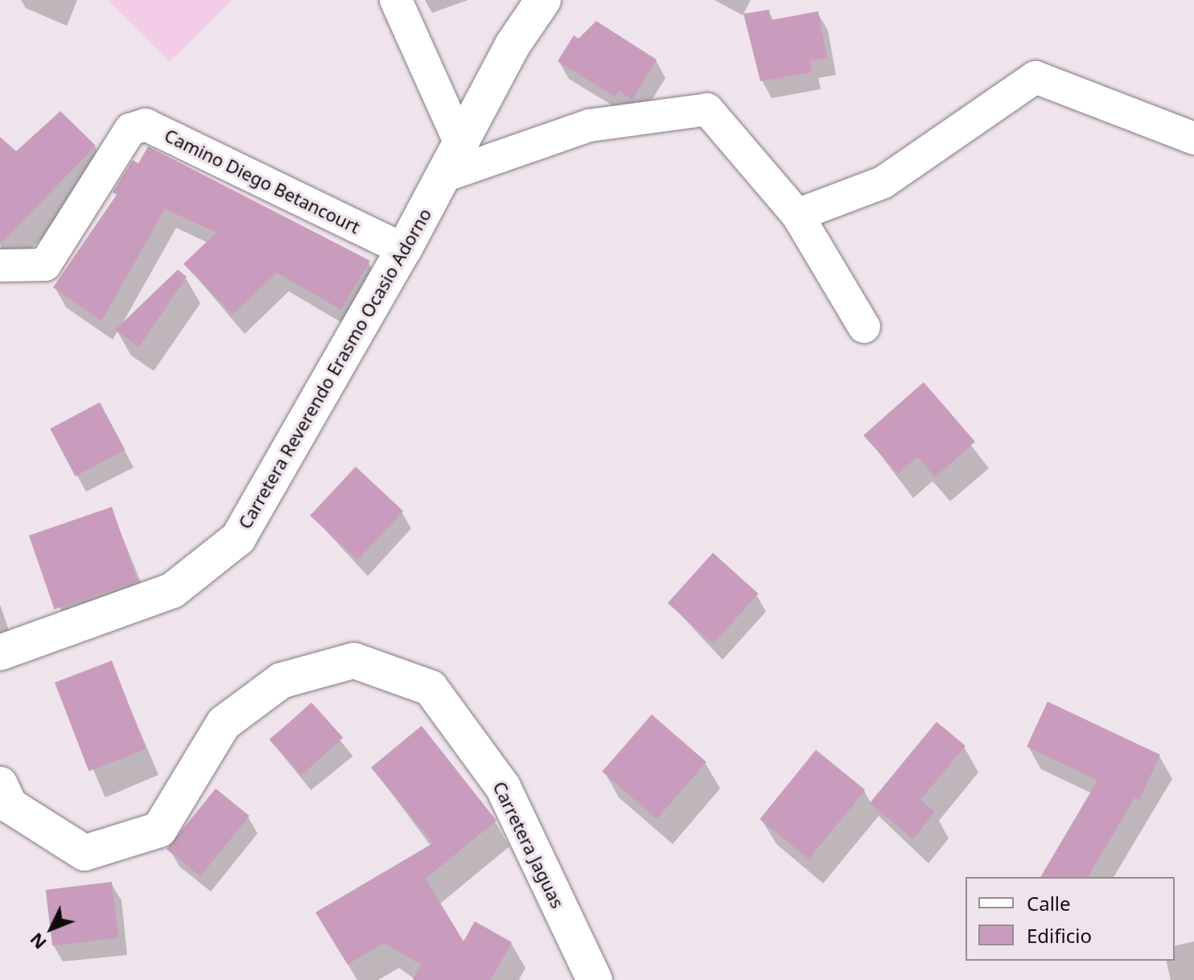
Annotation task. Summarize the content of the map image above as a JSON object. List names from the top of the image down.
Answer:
{
  "streets": {
    "street": ["Camino Diego Betancourt", "Carretera Reverendo Erasmo Ocasio Adorno", "Carretera Jaguas"]
  },
  "crossings": [
    ["Camino Diego Betancourt", "Carretera Reverendo Erasmo Ocasio Adorno"]
  ],
  "legend": ["Calle", "Edificio"],
  "north": "bottom left"
}
